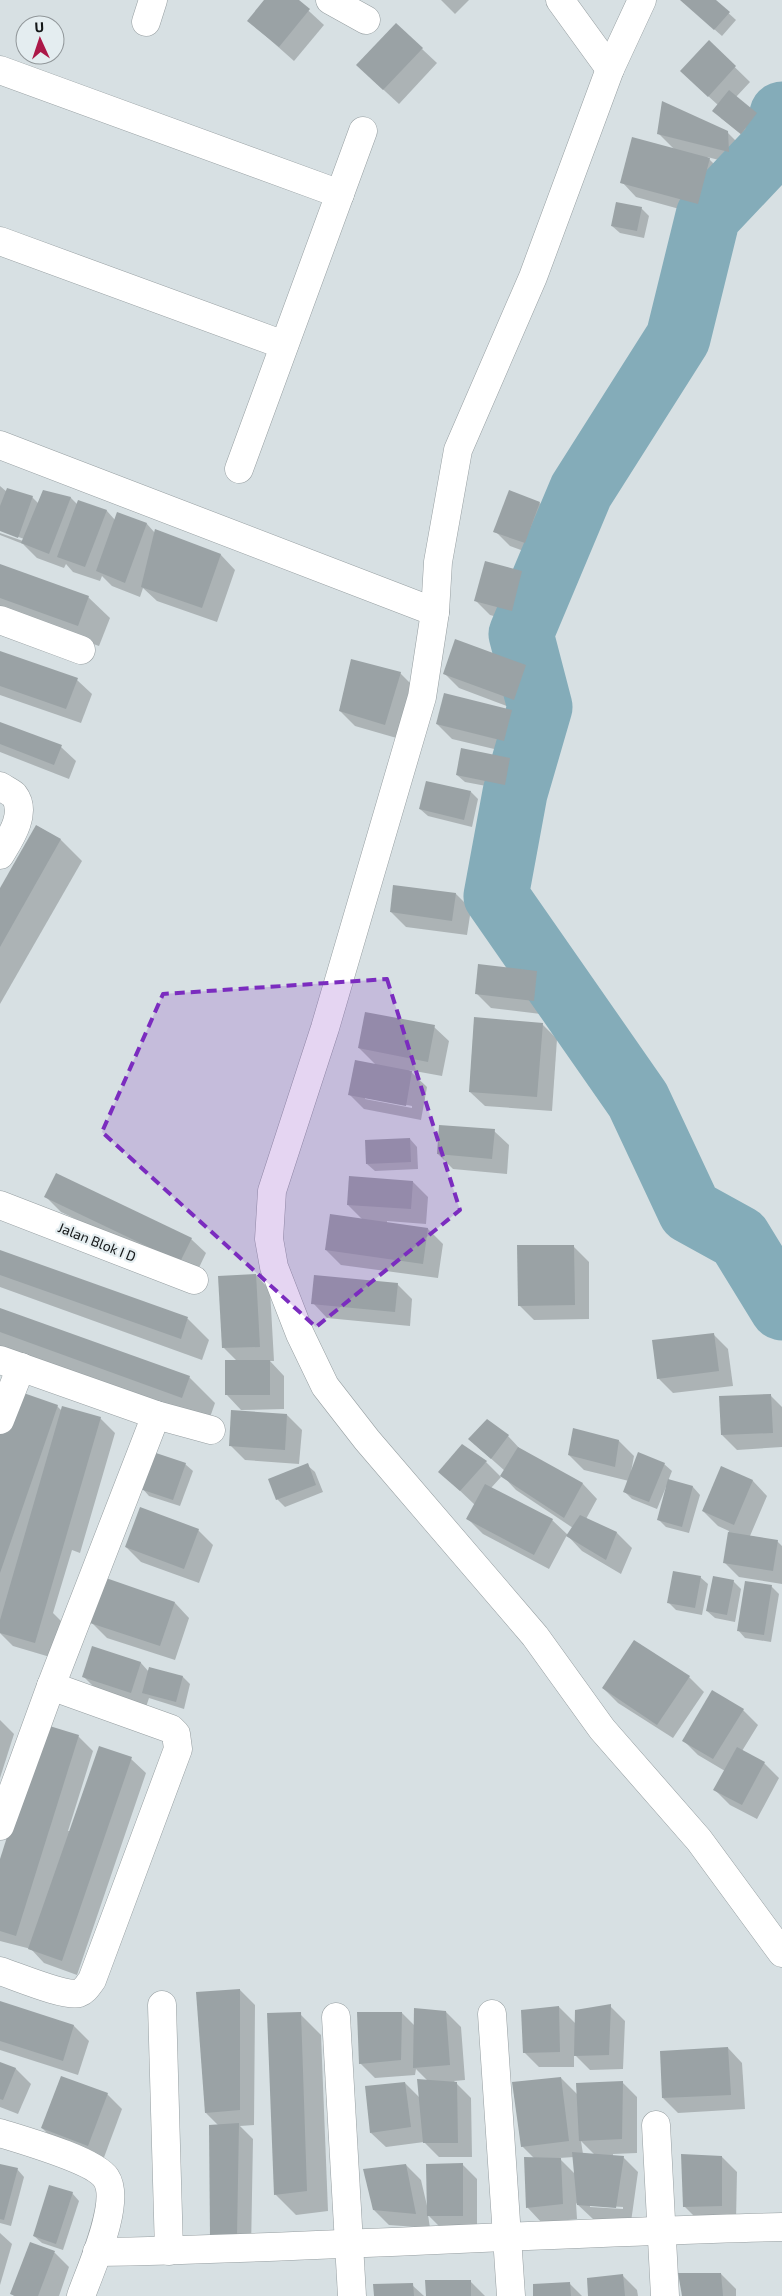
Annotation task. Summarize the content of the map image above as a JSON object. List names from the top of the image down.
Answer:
{
  "streets": {
    "street": ["Jalan Blok I D"]
  },
  "north": "top"
}
